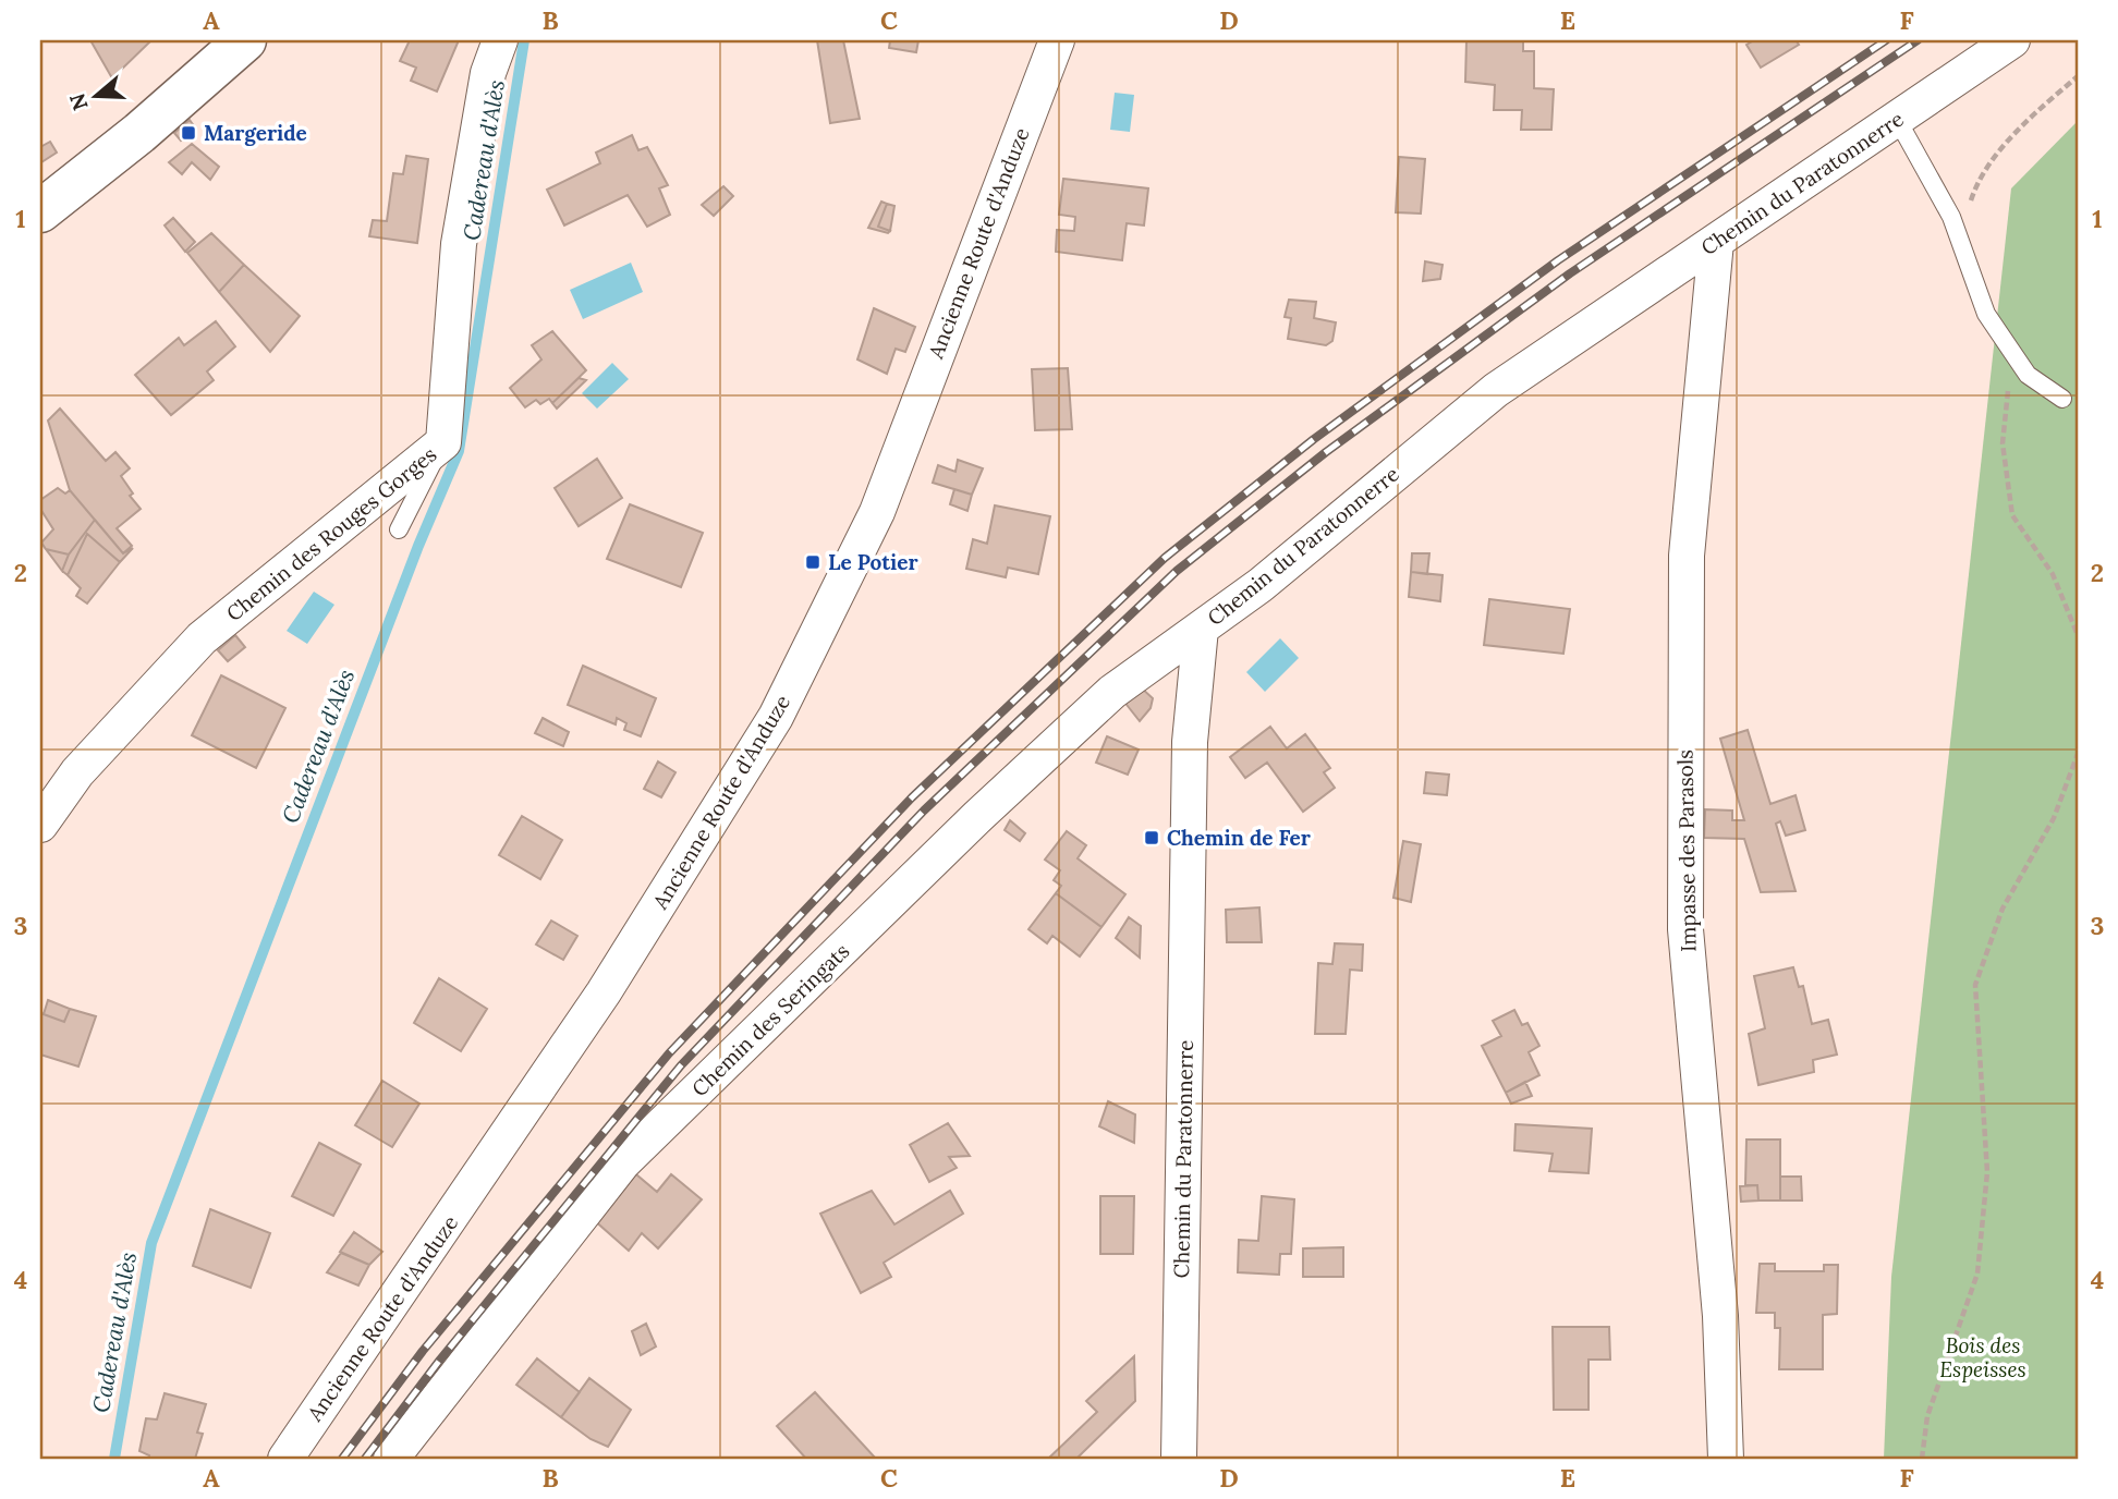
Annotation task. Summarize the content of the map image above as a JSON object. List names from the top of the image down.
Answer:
{
  "streets": {
    "street": [
      "Chemin du Paratonnerre",
      "Ancienne Route d'Anduze",
      "Chemin des Rouges Gorges",
      "Impasse des Parasols",
      "Chemin des Seringats"
    ]
  },
  "crossings": [
    ["Chemin du Paratonnerre", "Impasse des Parasols"],
    ["Chemin du Paratonnerre", "Chemin des Seringats"]
  ],
  "water": ["Cadereau d'Alès"],
  "parks": ["Bois des Espeisses"],
  "places": {
    "transit": ["Margeride", "Le Potier", "Chemin de Fer"]
  },
  "north": "left",
  "grid": {
    "columns": [
      "A",
      "B",
      "C",
      "D",
      "E",
      "F"
    ],
    "rows": [
      "1",
      "2",
      "3",
      "4"
    ]
  }
}
